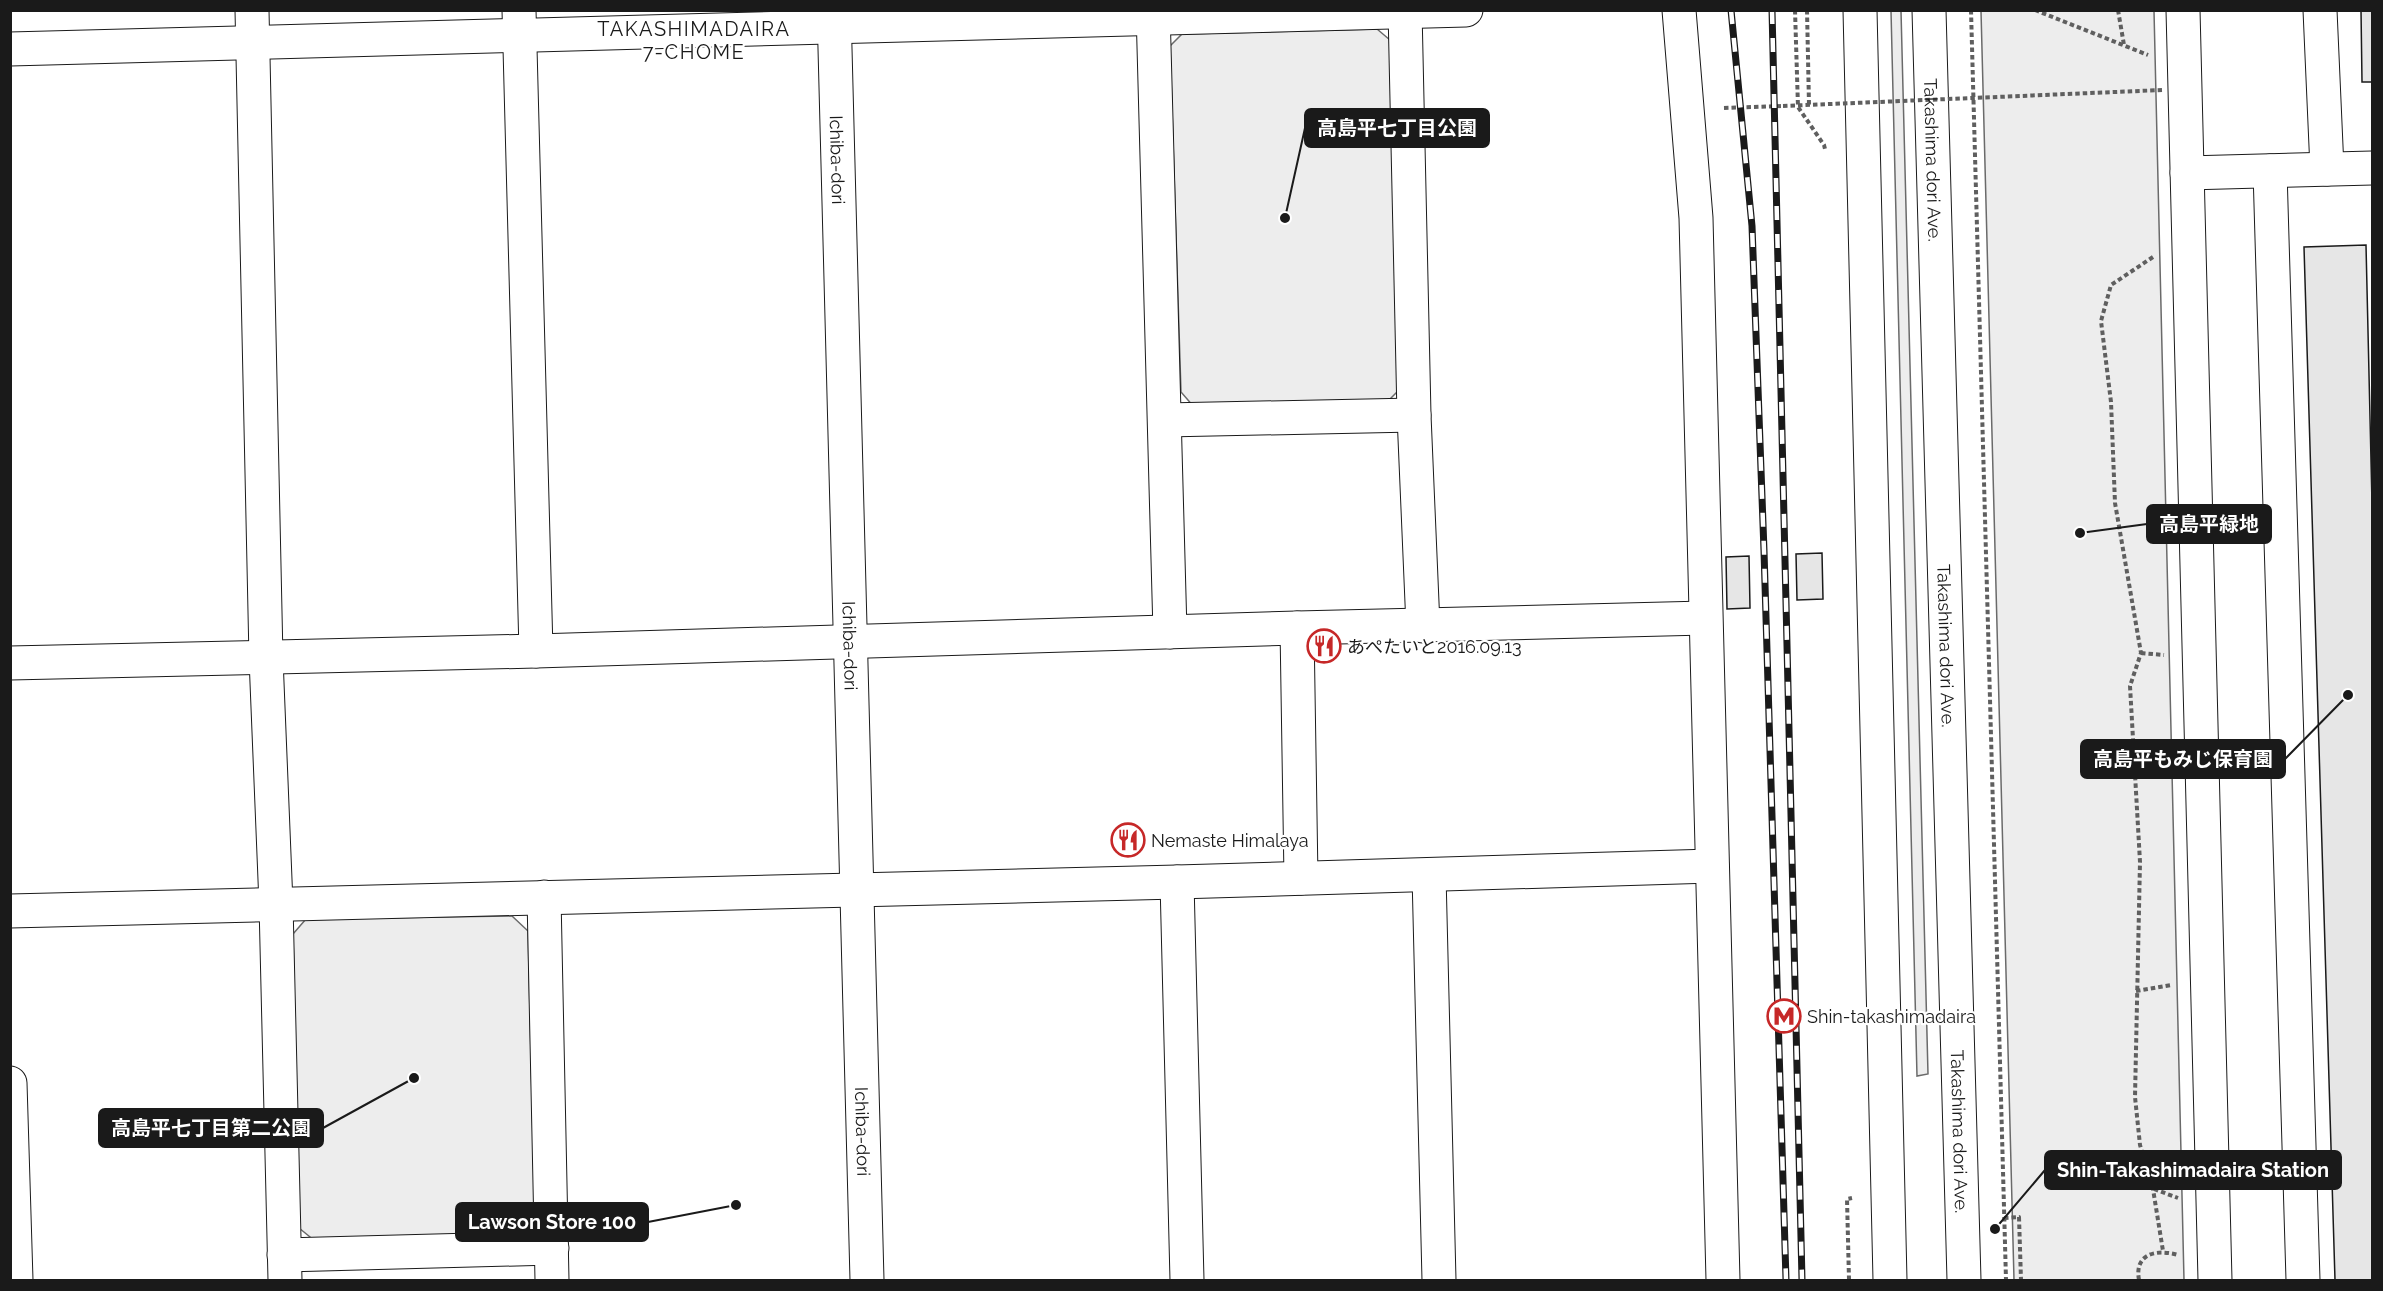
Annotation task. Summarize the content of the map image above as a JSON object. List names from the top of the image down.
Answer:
{
  "streets": {
    "street": ["Ichiba-dori", "Takashima dori Ave."]
  },
  "districts": ["TAKASHIMADAIRA 7-CHOME"],
  "places": {
    "other": [
      "高島平七丁目公園",
      "高島平緑地",
      "高島平もみじ保育園",
      "高島平七丁目第二公園",
      "Lawson Store 100",
      "Shin-Takashimadaira Station"
    ],
    "restaurant": ["あぺたいと2016.09.13", "Nemaste Himalaya"],
    "metro station": ["Shin-takashimadaira"]
  }
}
